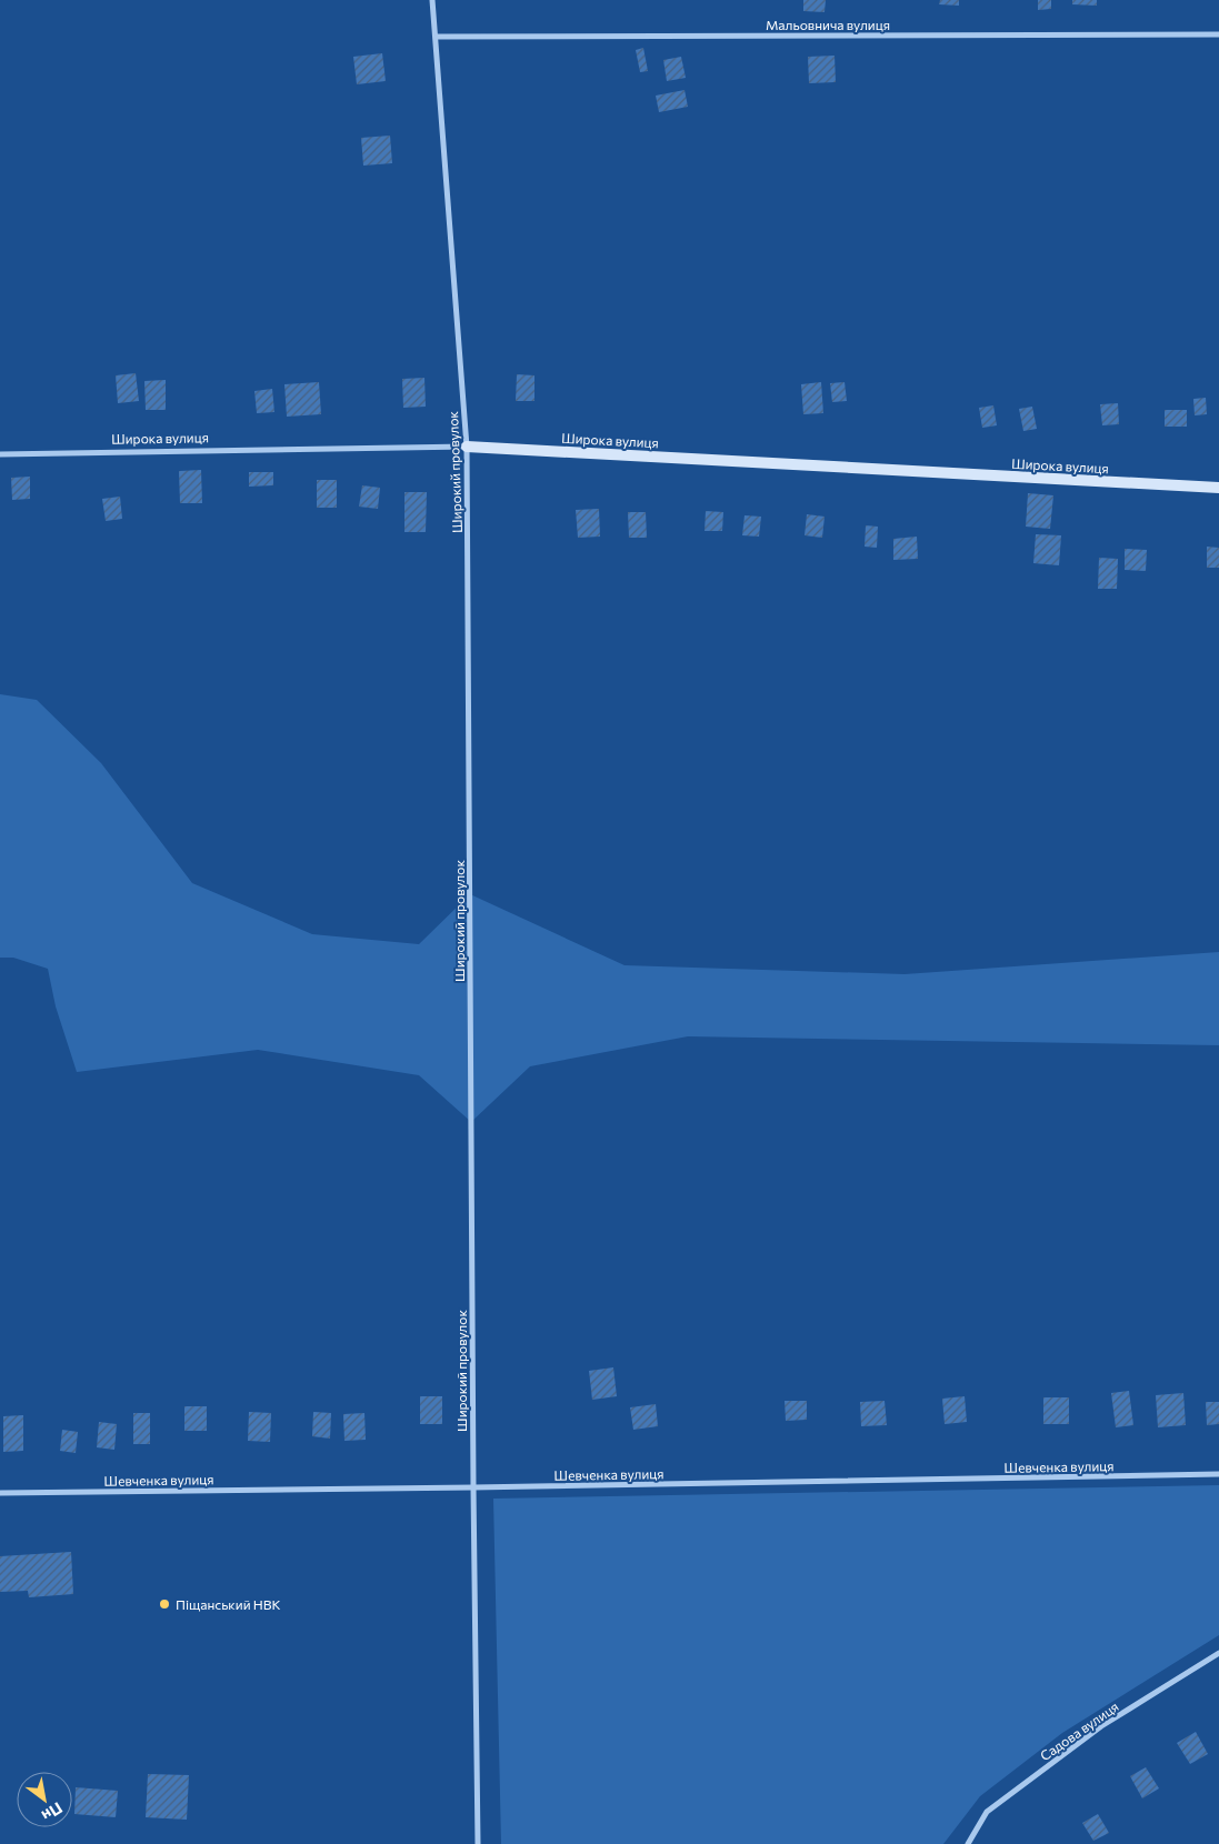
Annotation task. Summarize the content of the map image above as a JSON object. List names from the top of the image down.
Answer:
{
  "streets": {
    "street": [
      "Мальовнича вулиця",
      "Широка вулиця",
      "Широкий провулок",
      "Шевченка вулиця",
      "Садова вулиця"
    ]
  },
  "crossings": [
    ["Мальовнича вулиця", "Широкий провулок"],
    ["Широка вулиця", "Широкий провулок"],
    ["Широкий провулок", "Шевченка вулиця"]
  ],
  "places": ["Піщанський НВК"],
  "north": "bottom right"
}
